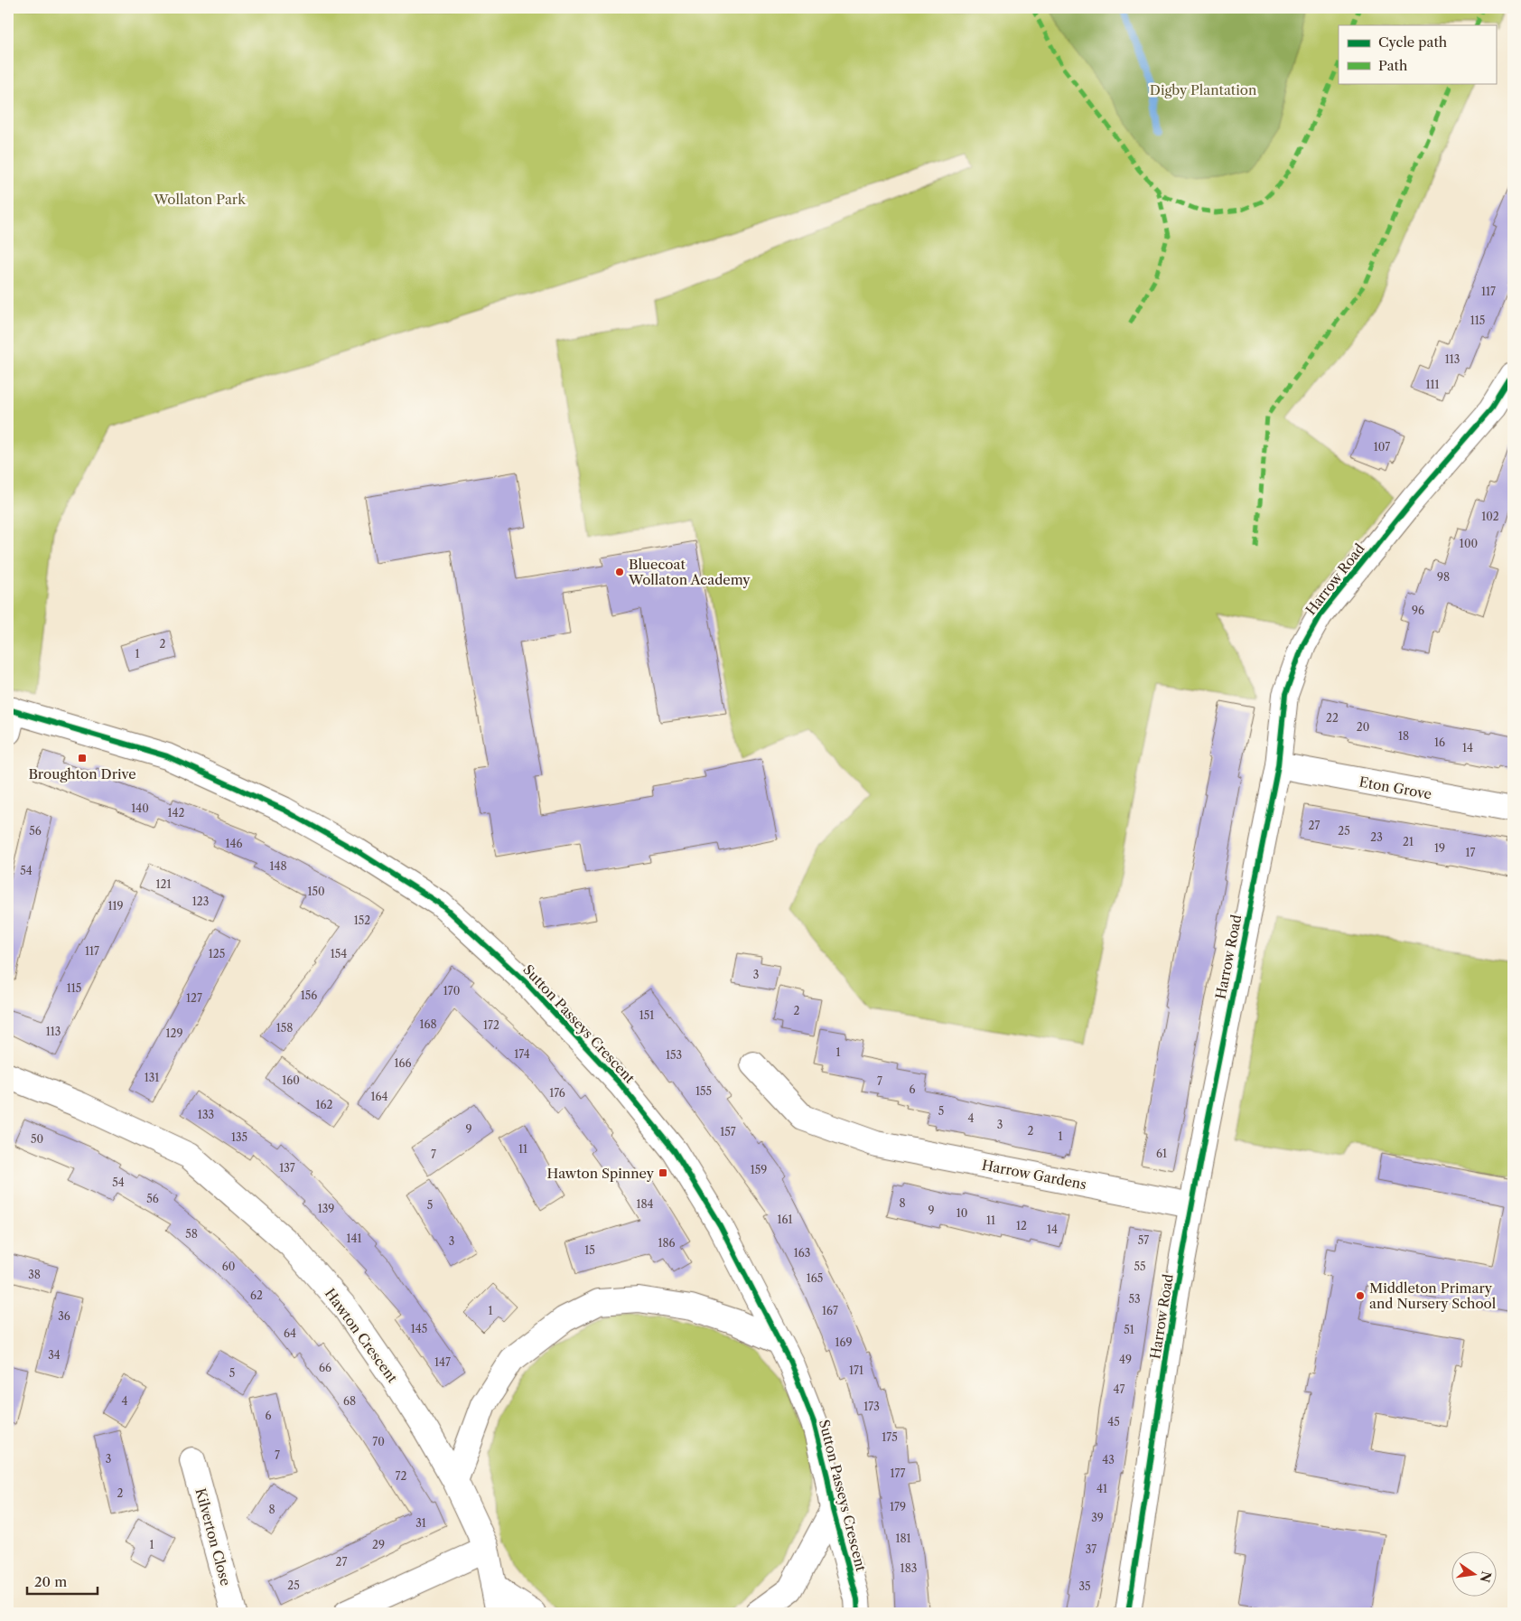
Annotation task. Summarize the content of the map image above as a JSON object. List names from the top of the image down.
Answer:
{
  "streets": {
    "street": [
      "Harrow Road",
      "Eton Grove",
      "Sutton Passeys Crescent",
      "Harrow Gardens",
      "Hawton Crescent",
      "Kilverton Close"
    ]
  },
  "crossings": [
    ["Harrow Road", "Eton Grove"],
    ["Harrow Road", "Harrow Gardens"]
  ],
  "parks": ["Digby Plantation", "Wollaton Park"],
  "places": {
    "other": ["Bluecoat Wollaton Academy", "Middleton Primary and Nursery School"],
    "transit": ["Broughton Drive", "Hawton Spinney"]
  },
  "house_numbers": [
    "117",
    "115",
    "113",
    "111",
    "107",
    "102",
    "100",
    "98",
    "96",
    "2",
    "1",
    "22",
    "20",
    "18",
    "16",
    "14",
    "140",
    "142",
    "27",
    "56",
    "25",
    "23",
    "21",
    "146",
    "19",
    "17",
    "148",
    "54",
    "121",
    "150",
    "123",
    "119",
    "152",
    "117",
    "125",
    "154",
    "3",
    "115",
    "170",
    "156",
    "127",
    "2",
    "151",
    "168",
    "172",
    "158",
    "113",
    "129",
    "1",
    "174",
    "153",
    "166",
    "131",
    "160",
    "7",
    "6",
    "155",
    "176",
    "164",
    "162",
    "5",
    "133",
    "4",
    "3",
    "9",
    "2",
    "157",
    "1",
    "135",
    "50",
    "11",
    "61",
    "7",
    "137",
    "159",
    "54",
    "56",
    "8",
    "184",
    "5",
    "139",
    "9",
    "10",
    "161",
    "11",
    "12",
    "14",
    "58",
    "141",
    "57",
    "3",
    "186",
    "15",
    "163",
    "60",
    "55",
    "38",
    "165",
    "62",
    "53",
    "1",
    "167",
    "36",
    "145",
    "51",
    "64",
    "169",
    "34",
    "49",
    "147",
    "66",
    "171",
    "5",
    "47",
    "4",
    "68",
    "173",
    "6",
    "45",
    "175",
    "70",
    "7",
    "3",
    "43",
    "177",
    "72",
    "41",
    "2",
    "179",
    "8",
    "39",
    "31",
    "181",
    "1",
    "29",
    "37",
    "27",
    "183",
    "25",
    "35"
  ],
  "legend": ["Cycle path", "Path"],
  "scale_bar": "20 m",
  "north": "right"
}
